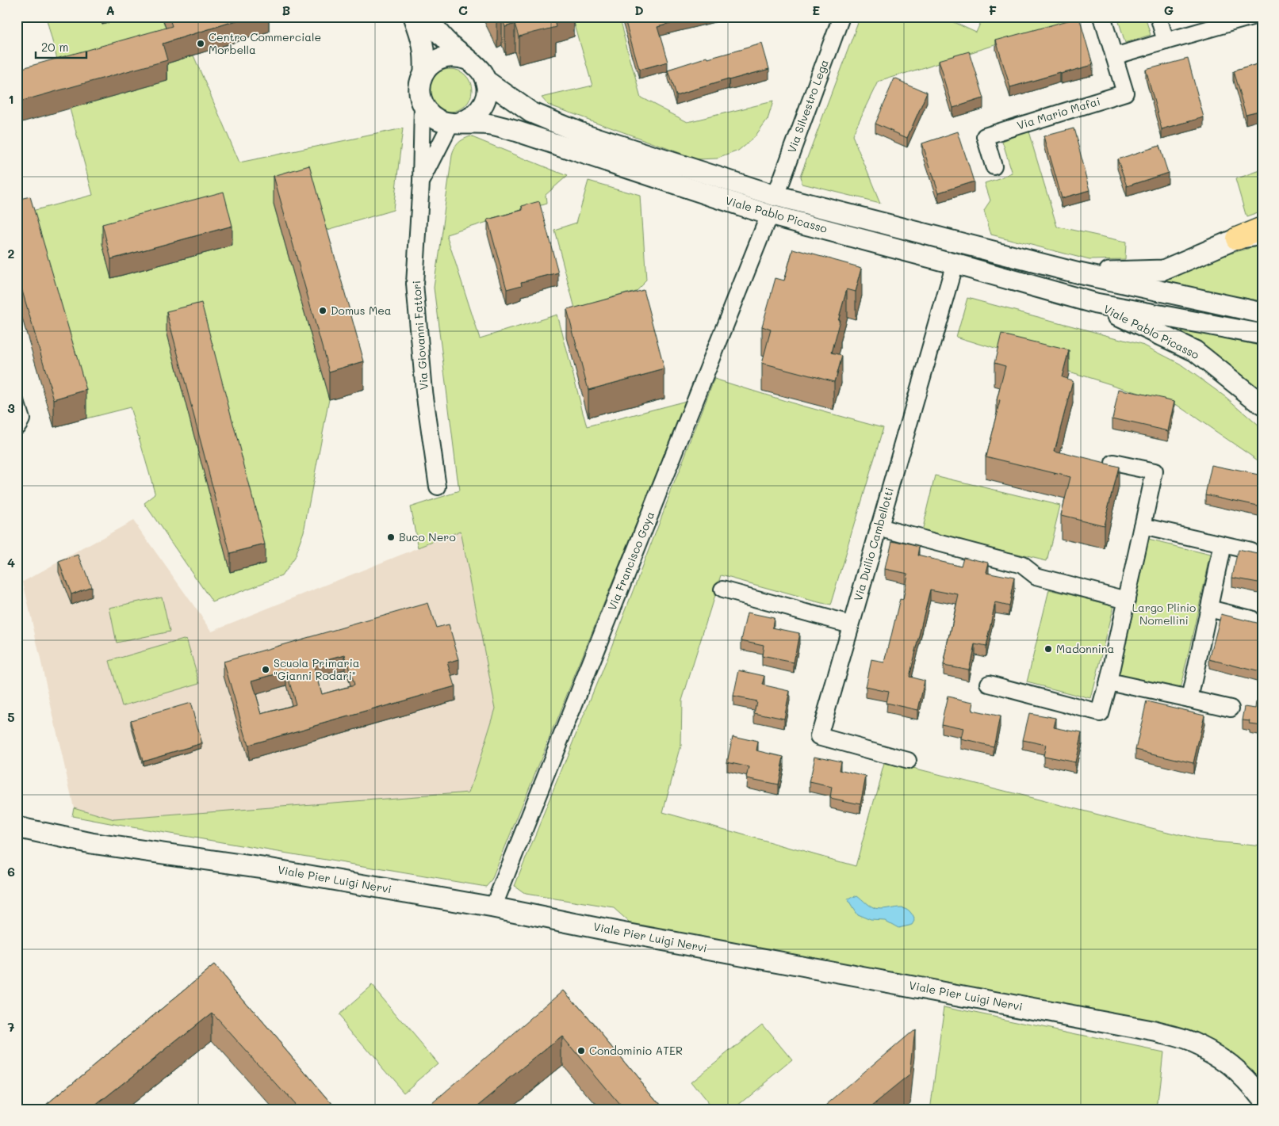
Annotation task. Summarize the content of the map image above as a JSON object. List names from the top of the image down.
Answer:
{
  "streets": {
    "street": [
      "Via Silvestro Lega",
      "Via Mario Mafai",
      "Viale Pablo Picasso",
      "Via Giovanni Fattori",
      "Via Duilio Cambellotti",
      "Via Francisco Goya",
      "Viale Pier Luigi Nervi"
    ]
  },
  "crossings": [
    ["Via Silvestro Lega", "Viale Pablo Picasso"],
    ["Viale Pablo Picasso", "Via Giovanni Fattori"],
    ["Viale Pablo Picasso", "Via Duilio Cambellotti"],
    ["Viale Pablo Picasso", "Via Francisco Goya"],
    ["Via Francisco Goya", "Viale Pier Luigi Nervi"]
  ],
  "parks": ["Largo Plinio Nomellini"],
  "places": [
    "Centro Commerciale Morbella",
    "Domus Mea",
    "Buco Nero",
    "Madonnina",
    "Scuola Primaria \"Gianni Rodari\"",
    "Condominio ATER"
  ],
  "scale_bar": "20 m",
  "grid": {
    "columns": [
      "A",
      "B",
      "C",
      "D",
      "E",
      "F",
      "G"
    ],
    "rows": [
      "1",
      "2",
      "3",
      "4",
      "5",
      "6",
      "7"
    ]
  }
}
